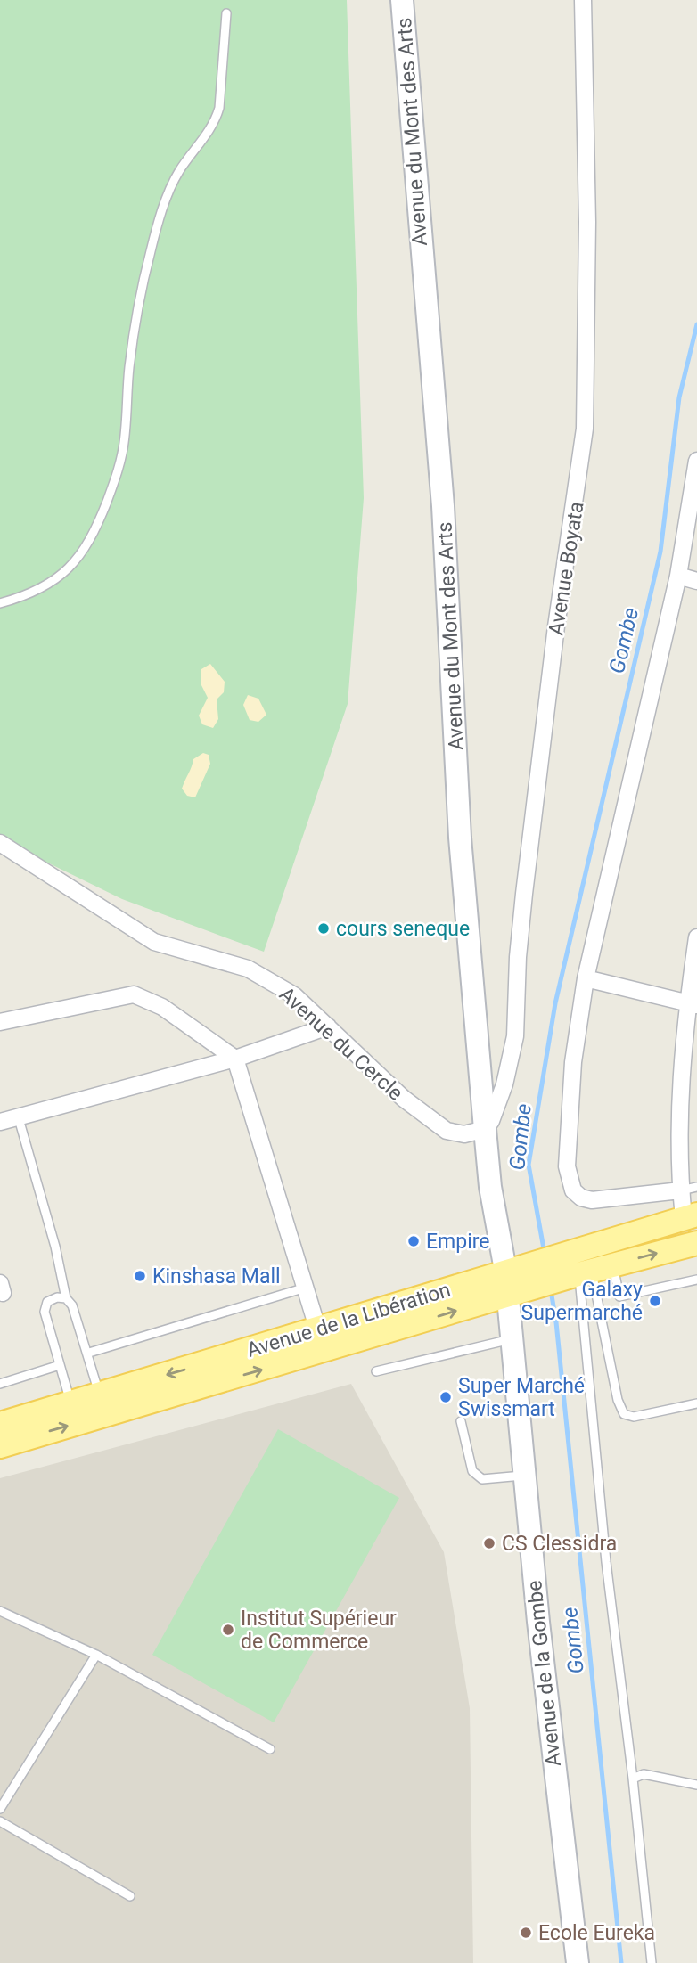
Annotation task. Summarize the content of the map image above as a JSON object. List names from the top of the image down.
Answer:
{
  "streets": {
    "main road": ["Avenue de la Libération"],
    "street": [
      "Avenue du Mont des Arts",
      "Avenue Boyata",
      "Avenue du Cercle",
      "Avenue de la Gombe"
    ]
  },
  "crossings": [
    ["Avenue du Mont des Arts", "Avenue Boyata"],
    ["Avenue du Mont des Arts", "Avenue du Cercle"],
    ["Avenue du Mont des Arts", "Avenue de la Libération"],
    ["Avenue du Mont des Arts", "Avenue de la Gombe"],
    ["Avenue Boyata", "Avenue du Cercle"],
    ["Avenue de la Libération", "Avenue de la Gombe"]
  ],
  "water": ["Gombe"],
  "places": [
    "cours seneque",
    "Empire",
    "Kinshasa Mall",
    "Galaxy Supermarché",
    "Super Marché Swissmart",
    "CS Clessidra",
    "Institut Supérieur de Commerce",
    "Ecole Eureka"
  ]
}
